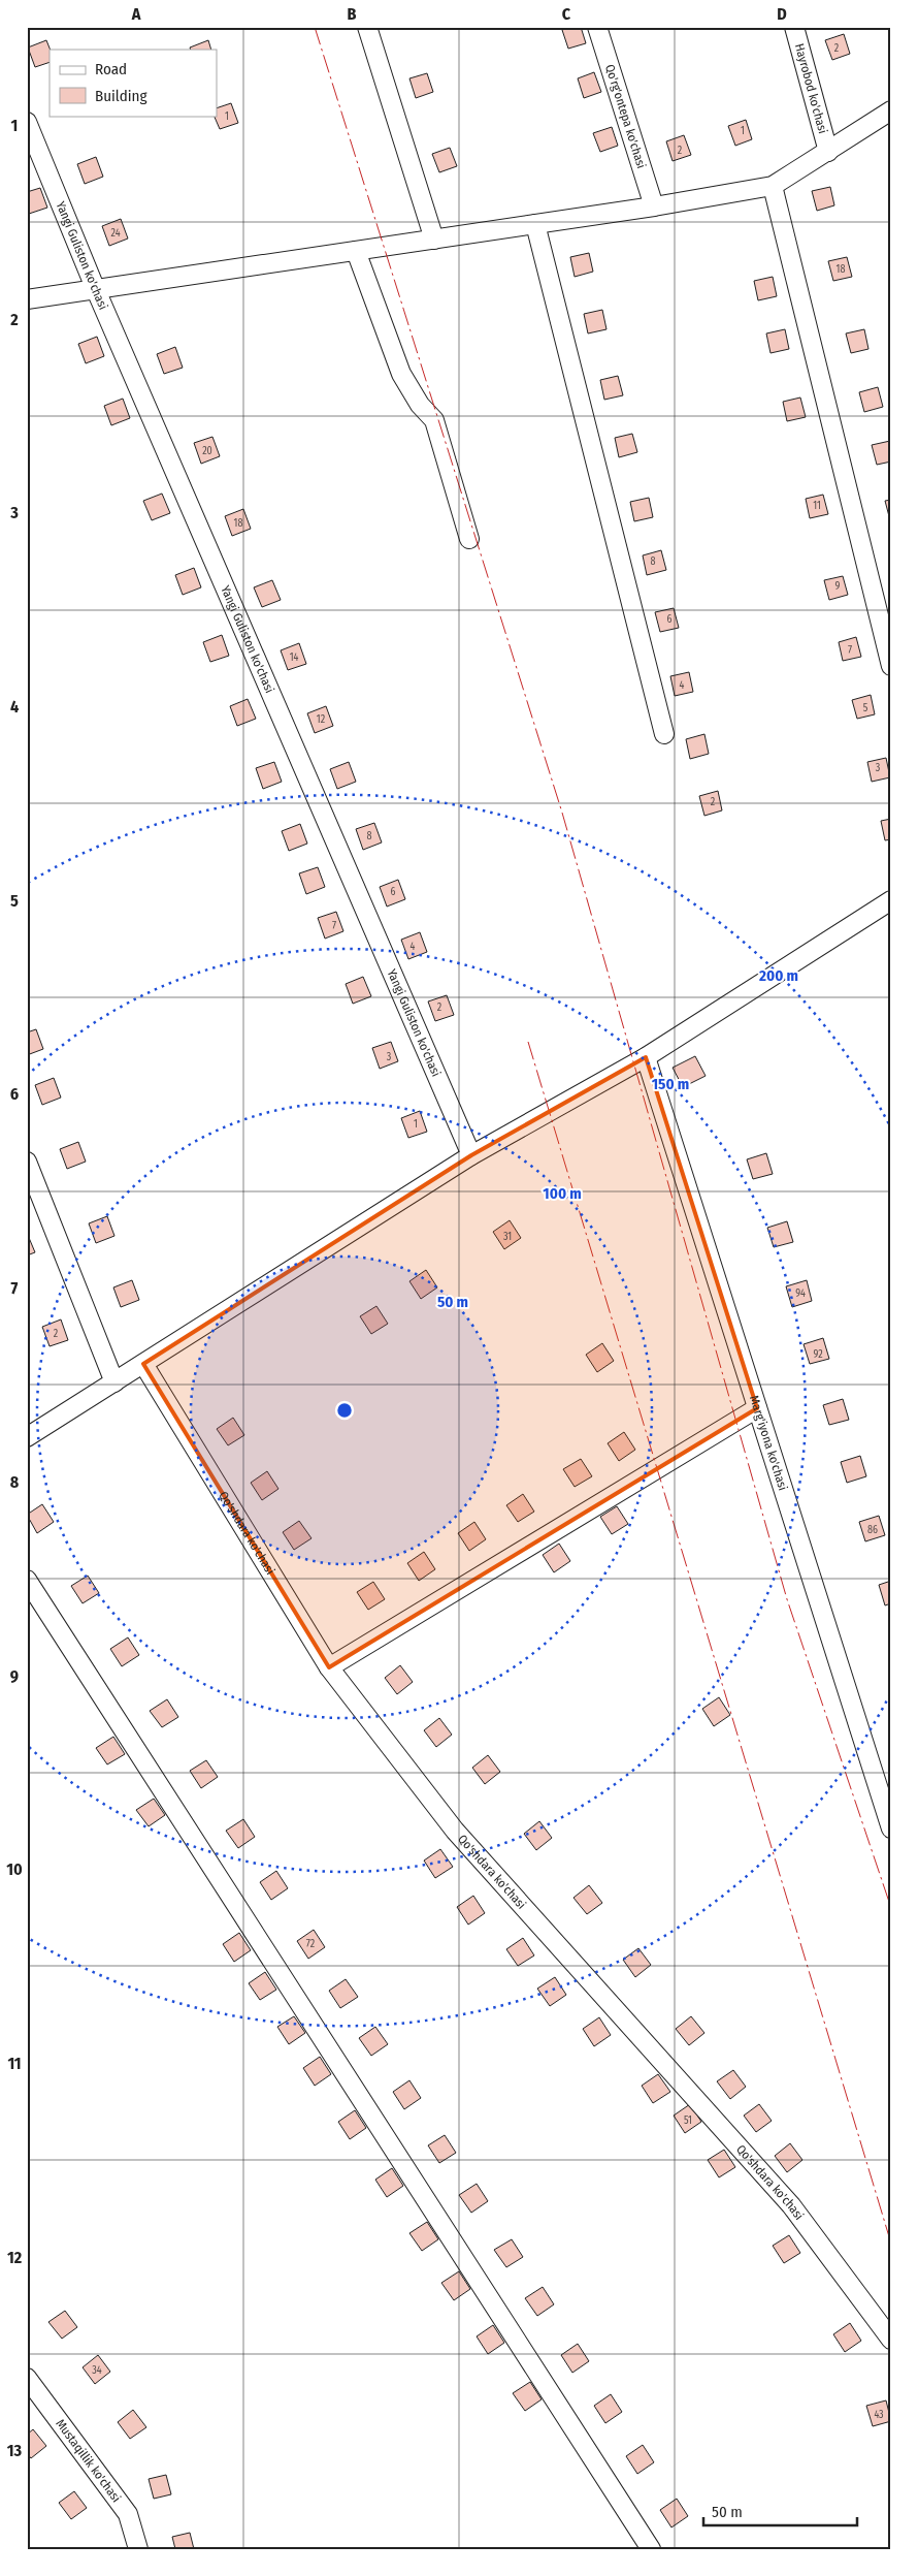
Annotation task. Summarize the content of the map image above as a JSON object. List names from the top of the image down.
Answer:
{
  "streets": {
    "street": [
      "Hayrobod ko'chasi",
      "Qo'rg'ontepa ko'chasi",
      "Yangi Guliston ko'chasi",
      "Marg'iyona ko'chasi",
      "Qo'shdara ko'chasi",
      "Mustaqillik ko'chasi"
    ]
  },
  "house_numbers": [
    "2",
    "1",
    "1",
    "2",
    "24",
    "18",
    "20",
    "11",
    "18",
    "8",
    "9",
    "6",
    "7",
    "14",
    "4",
    "5",
    "12",
    "3",
    "2",
    "8",
    "6",
    "7",
    "4",
    "2",
    "3",
    "1",
    "31",
    "94",
    "2",
    "92",
    "86",
    "72",
    "51",
    "34",
    "43"
  ],
  "legend": ["Road", "Building"],
  "scale_bar": "50 m",
  "grid": {
    "columns": [
      "A",
      "B",
      "C",
      "D"
    ],
    "rows": [
      "1",
      "2",
      "3",
      "4",
      "5",
      "6",
      "7",
      "8",
      "9",
      "10",
      "11",
      "12",
      "13"
    ]
  },
  "rings": [
    "200 m",
    "150 m",
    "100 m",
    "50 m"
  ]
}
